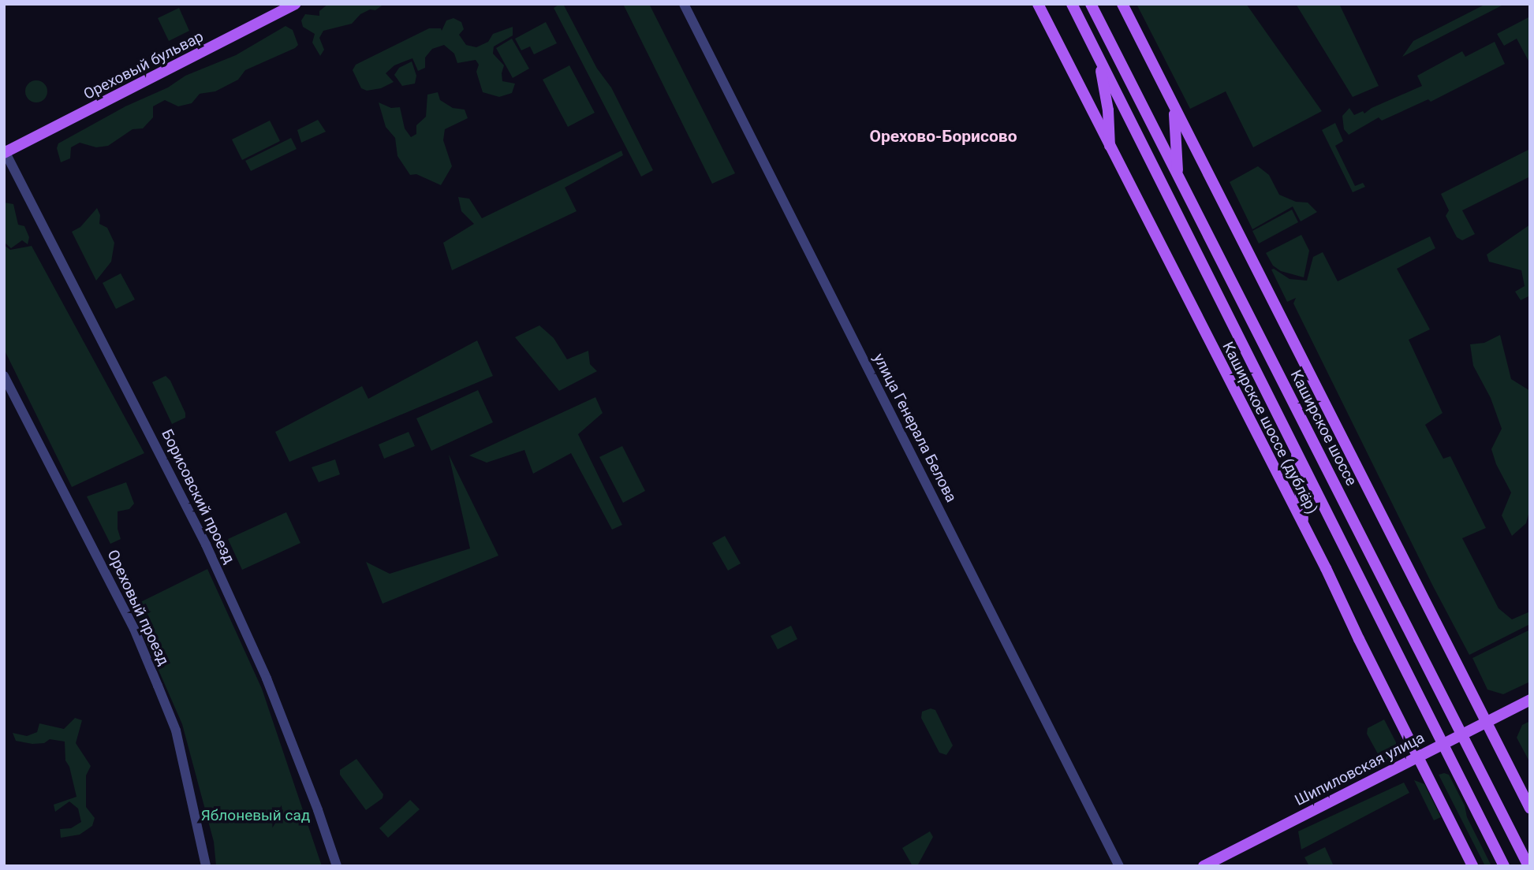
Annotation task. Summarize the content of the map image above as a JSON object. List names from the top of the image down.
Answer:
{
  "streets": {
    "main road": [
      "Ореховый бульвар",
      "Каширское шоссе (дублёр)",
      "Каширское шоссе",
      "Шипиловская улица"
    ],
    "street": ["улица Генерала Белова", "Борисовский проезд", "Ореховый проезд"]
  },
  "crossings": [
    ["Ореховый бульвар", "Борисовский проезд"],
    ["Каширское шоссе (дублёр)", "Шипиловская улица"],
    ["Каширское шоссе", "Шипиловская улица"]
  ],
  "districts": ["Орехово-Борисово"],
  "parks": ["Яблоневый сад"]
}
